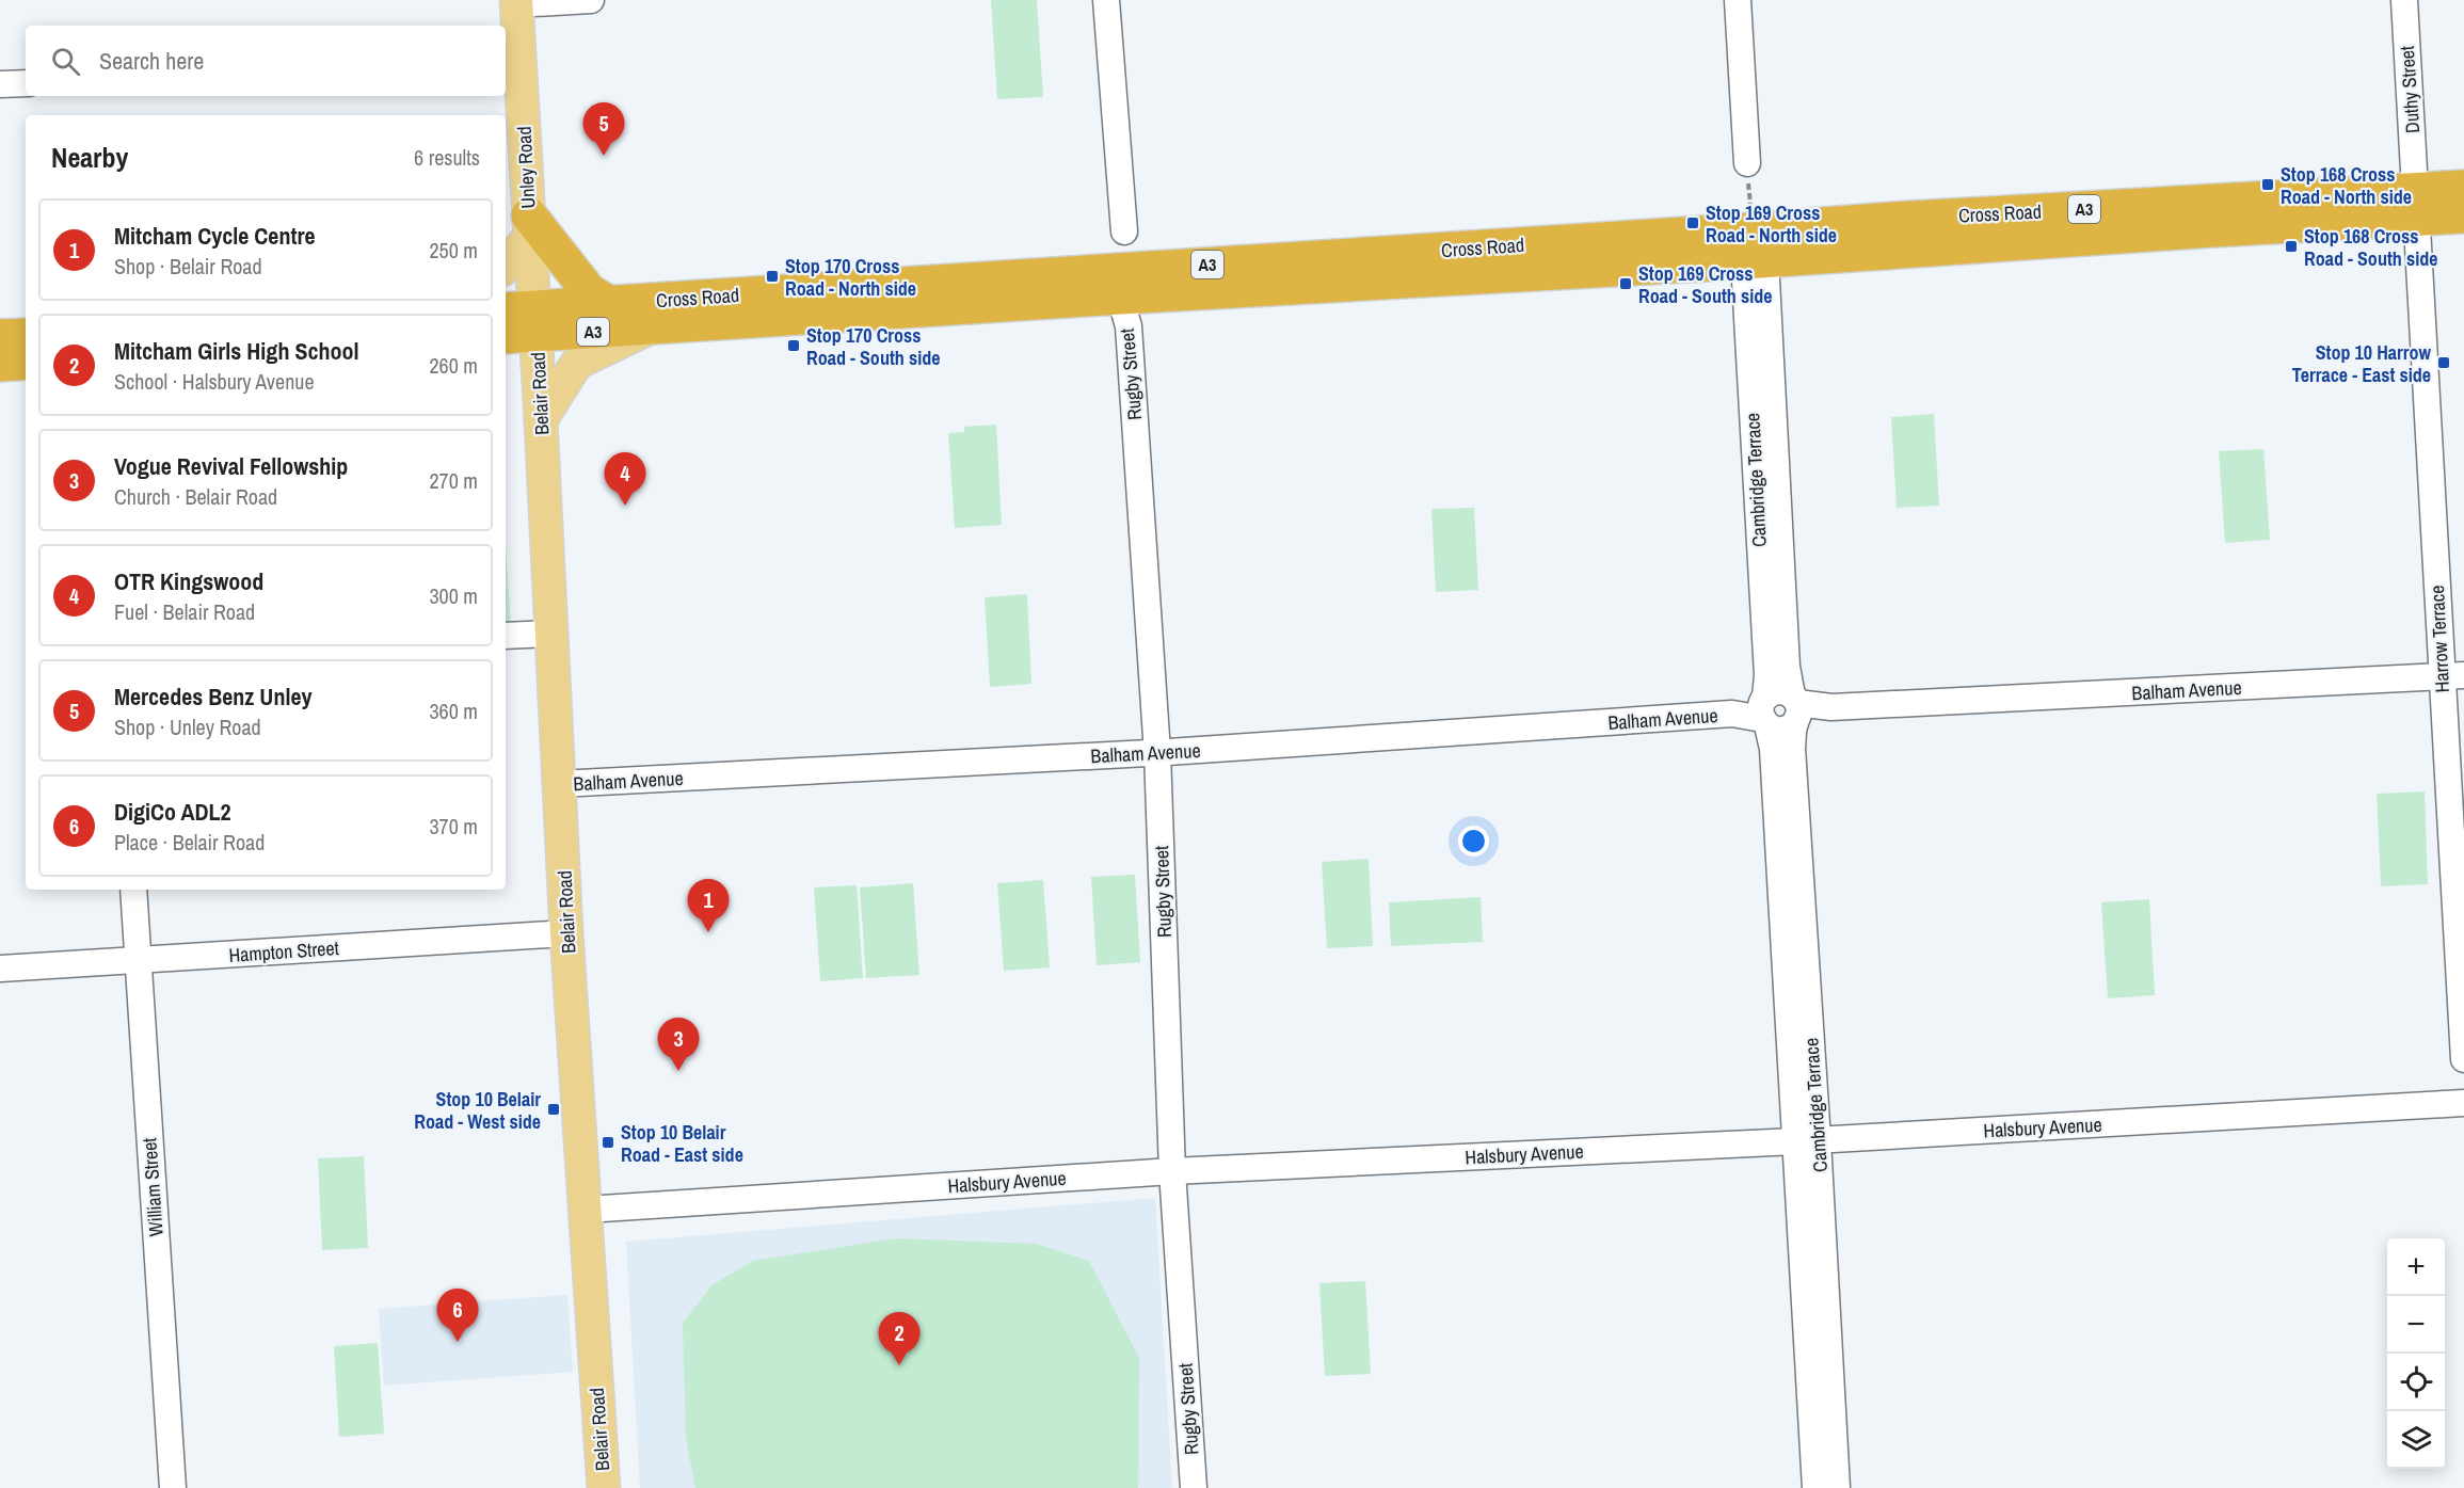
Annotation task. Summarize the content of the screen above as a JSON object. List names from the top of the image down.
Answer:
{
  "streets": {
    "highway": ["A3", "Cross Road"],
    "main road": ["Unley Road", "Belair Road"],
    "street": [
      "Duthy Street",
      "Rugby Street",
      "Cambridge Terrace",
      "Harrow Terrace",
      "Balham Avenue",
      "Hampton Street",
      "Halsbury Avenue",
      "William Street"
    ]
  },
  "crossings": [
    ["Duthy Street", "Cross Road"],
    ["Duthy Street", "Harrow Terrace"],
    ["Unley Road", "Cross Road"],
    ["Unley Road", "Belair Road"],
    ["Cross Road", "Rugby Street"],
    ["Cross Road", "Belair Road"],
    ["Cross Road", "Cambridge Terrace"],
    ["Cross Road", "Harrow Terrace"],
    ["Rugby Street", "Balham Avenue"],
    ["Rugby Street", "Halsbury Avenue"],
    ["Belair Road", "Balham Avenue"],
    ["Belair Road", "Hampton Street"],
    ["Belair Road", "Halsbury Avenue"],
    ["Cambridge Terrace", "Balham Avenue"],
    ["Cambridge Terrace", "Halsbury Avenue"],
    ["Harrow Terrace", "Balham Avenue"],
    ["Hampton Street", "William Street"]
  ],
  "places": {
    "transit": [
      "Stop 168 Cross Road - North side",
      "Stop 169 Cross Road - North side",
      "Stop 168 Cross Road - South side",
      "Stop 170 Cross Road - North side",
      "Stop 169 Cross Road - South side",
      "Stop 170 Cross Road - South side",
      "Stop 10 Harrow Terrace - East side",
      "Stop 10 Belair Road - West side",
      "Stop 10 Belair Road - East side"
    ]
  },
  "page": {
    "search": "Search here",
    "pins": [
      "5",
      "4",
      "1",
      "3",
      "6",
      "2"
    ],
    "heading": ["Nearby", "6 results"],
    "list": [
      {
        "mark": "1",
        "name": "Mitcham Cycle Centre",
        "note": "Shop · Belair Road",
        "value": "250 m"
      },
      {
        "mark": "2",
        "name": "Mitcham Girls High School",
        "note": "School · Halsbury Avenue",
        "value": "260 m"
      },
      {
        "mark": "3",
        "name": "Vogue Revival Fellowship",
        "note": "Church · Belair Road",
        "value": "270 m"
      },
      {
        "mark": "4",
        "name": "OTR Kingswood",
        "note": "Fuel · Belair Road",
        "value": "300 m"
      },
      {
        "mark": "5",
        "name": "Mercedes Benz Unley",
        "note": "Shop · Unley Road",
        "value": "360 m"
      },
      {
        "mark": "6",
        "name": "DigiCo ADL2",
        "note": "Place · Belair Road",
        "value": "370 m"
      }
    ],
    "map_buttons": ["+", "−"]
  }
}
